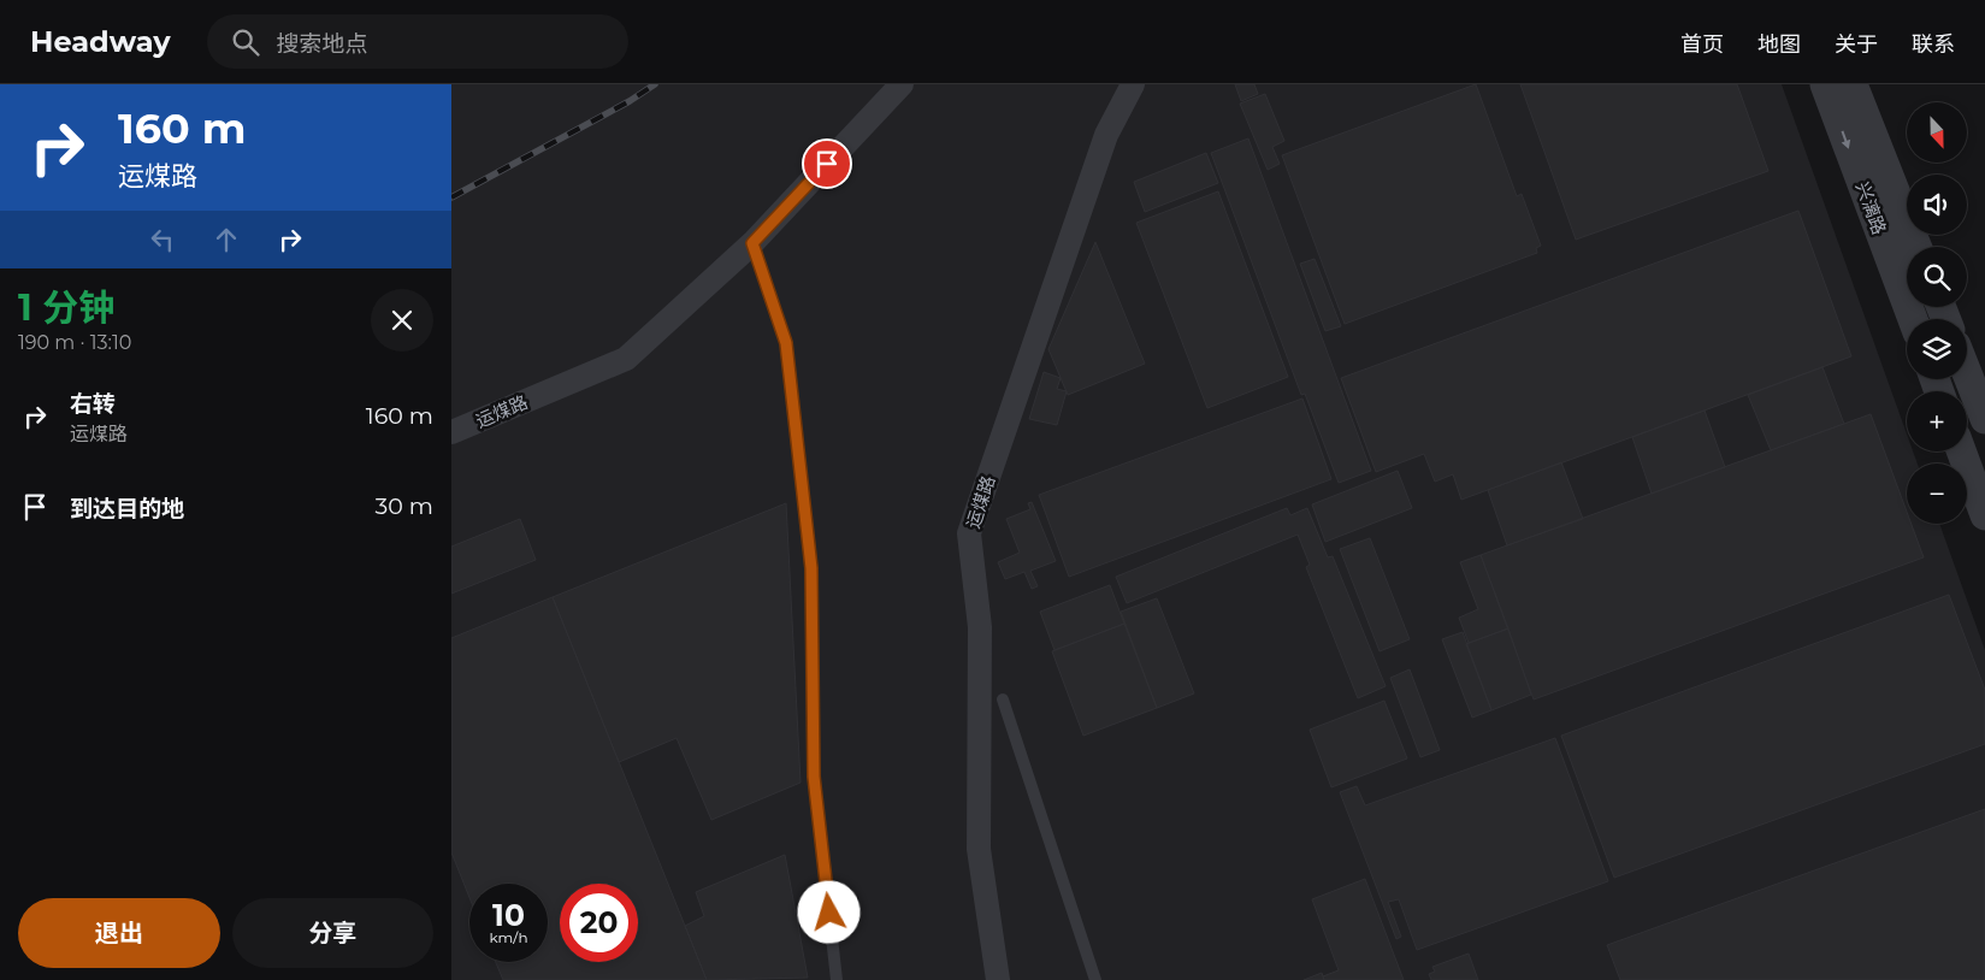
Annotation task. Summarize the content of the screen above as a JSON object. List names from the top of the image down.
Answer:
{
  "streets": {
    "street": ["兴漓路", "运煤路"]
  },
  "north": "bottom",
  "page": {
    "header": "Headway",
    "search": "搜索地点",
    "nav": [
      "首页",
      "地图",
      "关于",
      "联系"
    ],
    "turn": ["160 m", "运煤路"],
    "map_buttons": ["+", "−"],
    "heading": ["1 分钟", "190 m · 13:10"],
    "list": [
      {
        "name": "右转",
        "note": "运煤路",
        "value": "160 m"
      },
      {
        "name": "到达目的地",
        "value": "30 m"
      }
    ],
    "speed": "10 km/h",
    "limit": "20",
    "buttons": ["退出", "分享"]
  }
}
